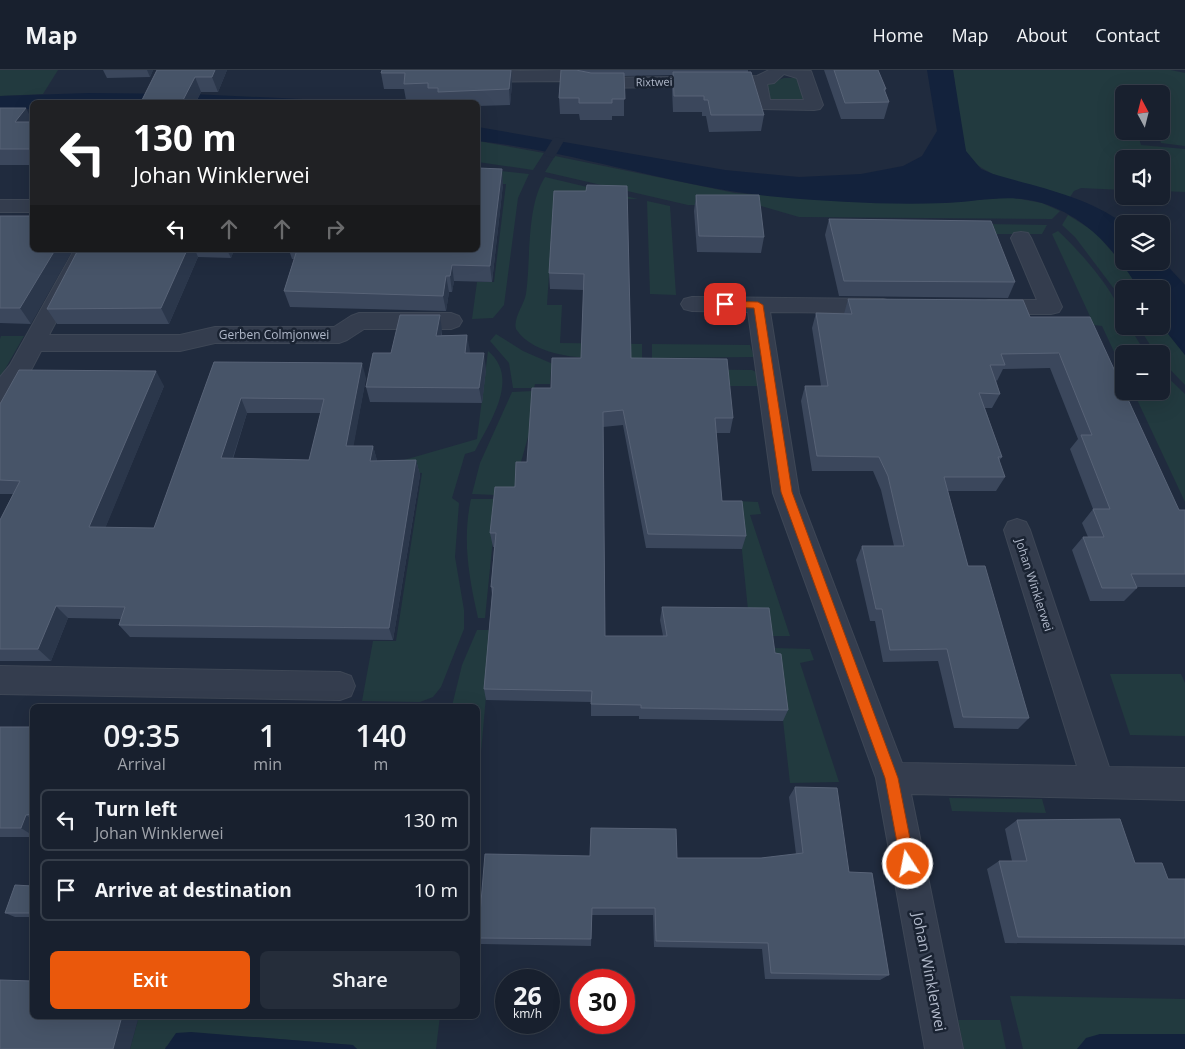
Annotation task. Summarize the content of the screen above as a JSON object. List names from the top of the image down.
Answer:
{
  "streets": {
    "street": ["Rixtwei", "Gerben Colmjonwei", "Johan Winklerwei"]
  },
  "north": "top",
  "page": {
    "header": "Map",
    "nav": [
      "Home",
      "Map",
      "About",
      "Contact"
    ],
    "map_buttons": ["+", "−"],
    "turn": ["130 m", "Johan Winklerwei"],
    "eta": [
      "09:35",
      "Arrival",
      "1",
      "min",
      "140",
      "m"
    ],
    "list": [
      {
        "name": "Turn left",
        "note": "Johan Winklerwei",
        "value": "130 m"
      },
      {
        "name": "Arrive at destination",
        "value": "10 m"
      }
    ],
    "buttons": ["Exit", "Share"],
    "speed": "26 km/h",
    "limit": "30"
  }
}
